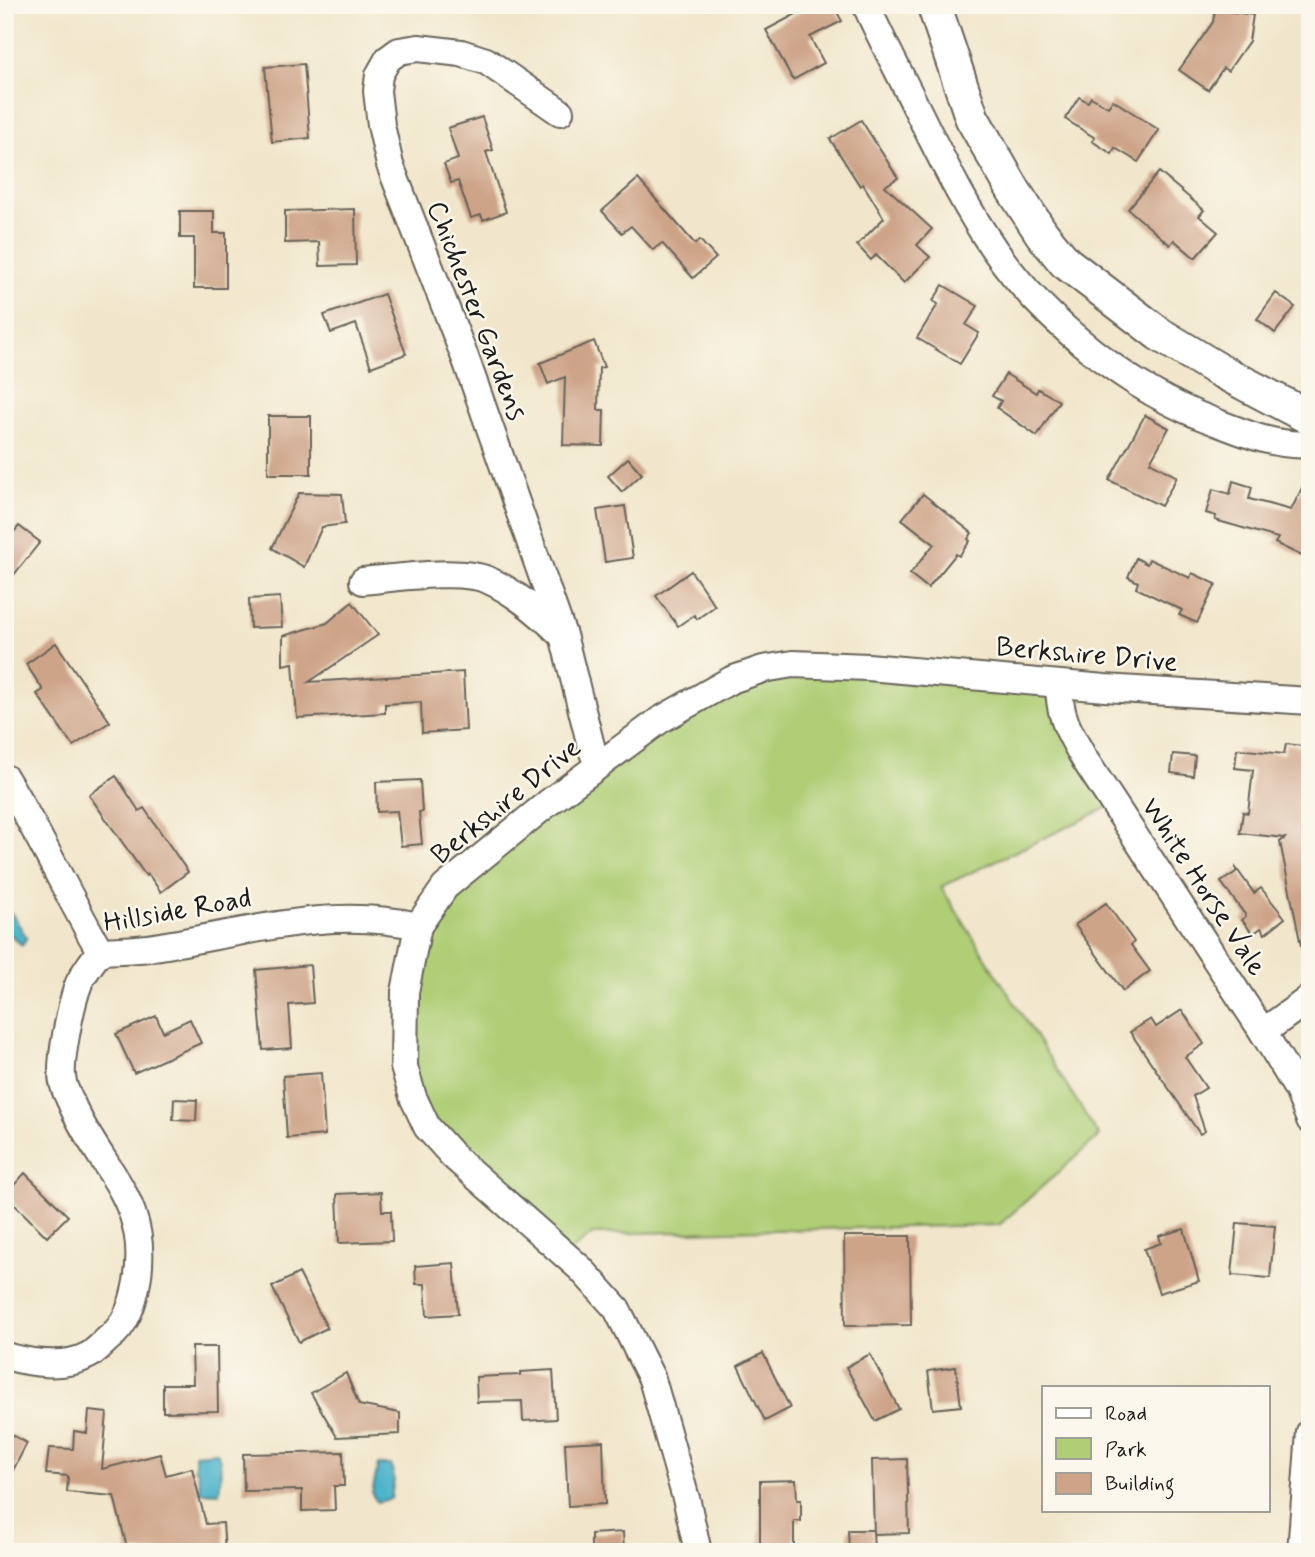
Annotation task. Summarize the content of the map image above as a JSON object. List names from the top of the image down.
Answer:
{
  "streets": {
    "street": [
      "Chichester Gardens",
      "Berkshire Drive",
      "White Horse Vale",
      "Hillside Road"
    ]
  },
  "crossings": [
    ["Chichester Gardens", "Berkshire Drive"],
    ["Berkshire Drive", "White Horse Vale"],
    ["Berkshire Drive", "Hillside Road"]
  ],
  "legend": ["Road", "Park", "Building"]
}
